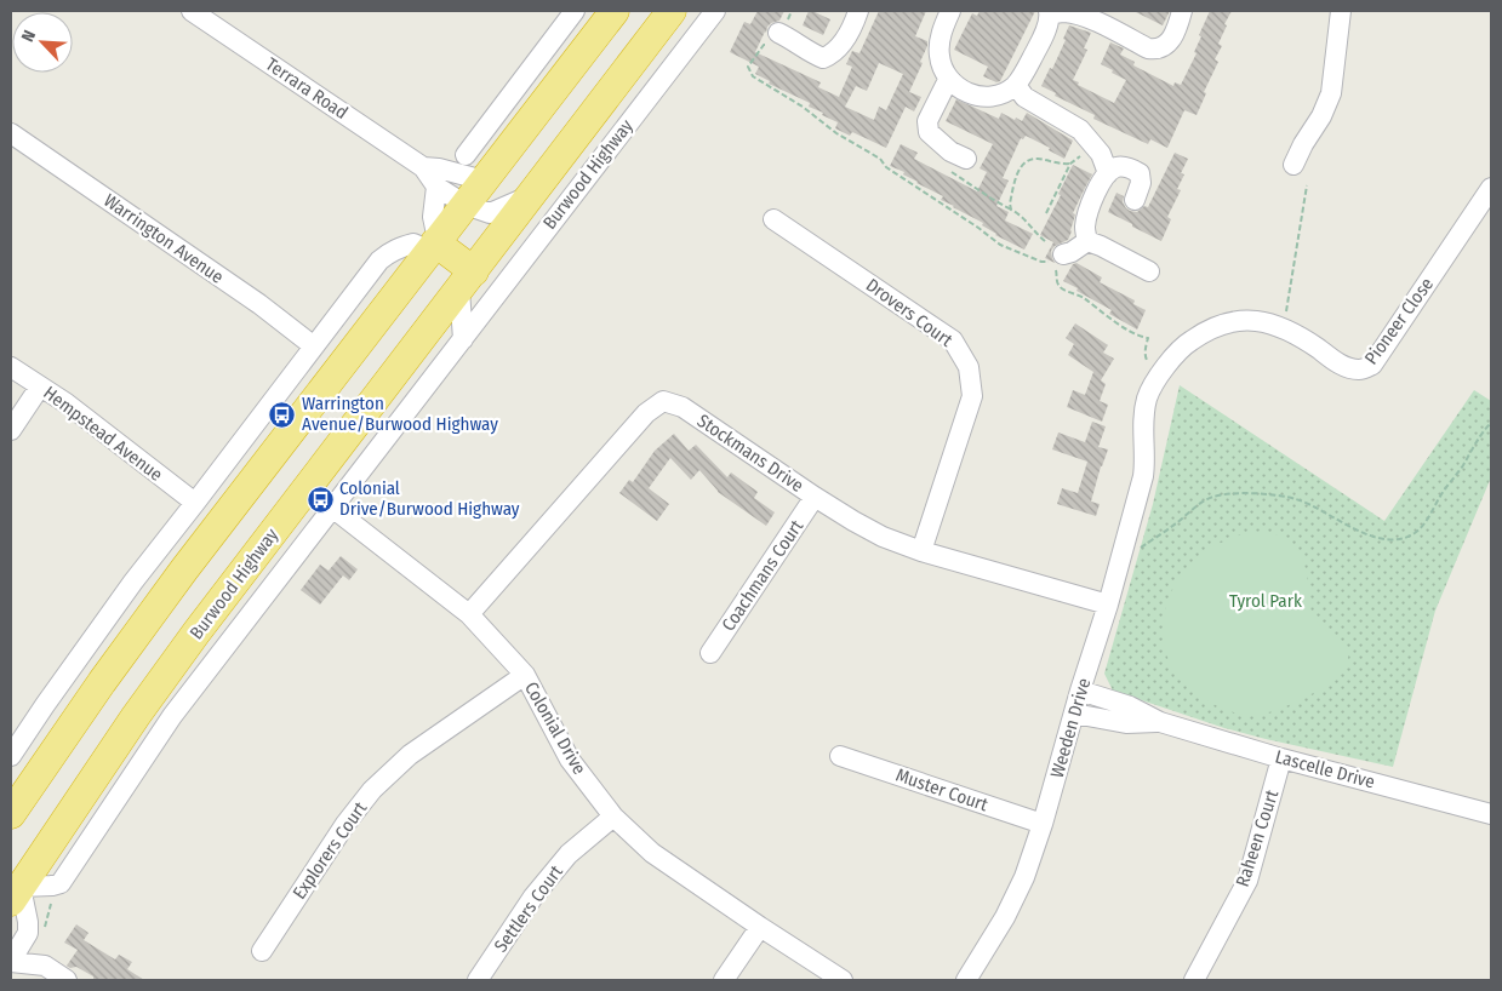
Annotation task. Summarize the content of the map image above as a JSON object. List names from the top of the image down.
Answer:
{
  "streets": {
    "highway": ["Burwood Highway"],
    "street": [
      "Terrara Road",
      "Warrington Avenue",
      "Drovers Court",
      "Pioneer Close",
      "Hempstead Avenue",
      "Stockmans Drive",
      "Coachmans Court",
      "Colonial Drive",
      "Weeden Drive",
      "Lascelle Drive",
      "Muster Court",
      "Raheen Court",
      "Explorers Court",
      "Settlers Court"
    ]
  },
  "crossings": [
    ["Terrara Road", "Burwood Highway"],
    ["Burwood Highway", "Colonial Drive"],
    ["Drovers Court", "Stockmans Drive"],
    ["Pioneer Close", "Weeden Drive"],
    ["Stockmans Drive", "Coachmans Court"],
    ["Stockmans Drive", "Colonial Drive"],
    ["Stockmans Drive", "Weeden Drive"],
    ["Colonial Drive", "Explorers Court"],
    ["Colonial Drive", "Settlers Court"],
    ["Weeden Drive", "Lascelle Drive"],
    ["Weeden Drive", "Muster Court"],
    ["Lascelle Drive", "Raheen Court"]
  ],
  "parks": ["Tyrol Park"],
  "places": {
    "bus stop": ["Warrington Avenue/Burwood Highway", "Colonial Drive/Burwood Highway"]
  },
  "north": "top left"
}
